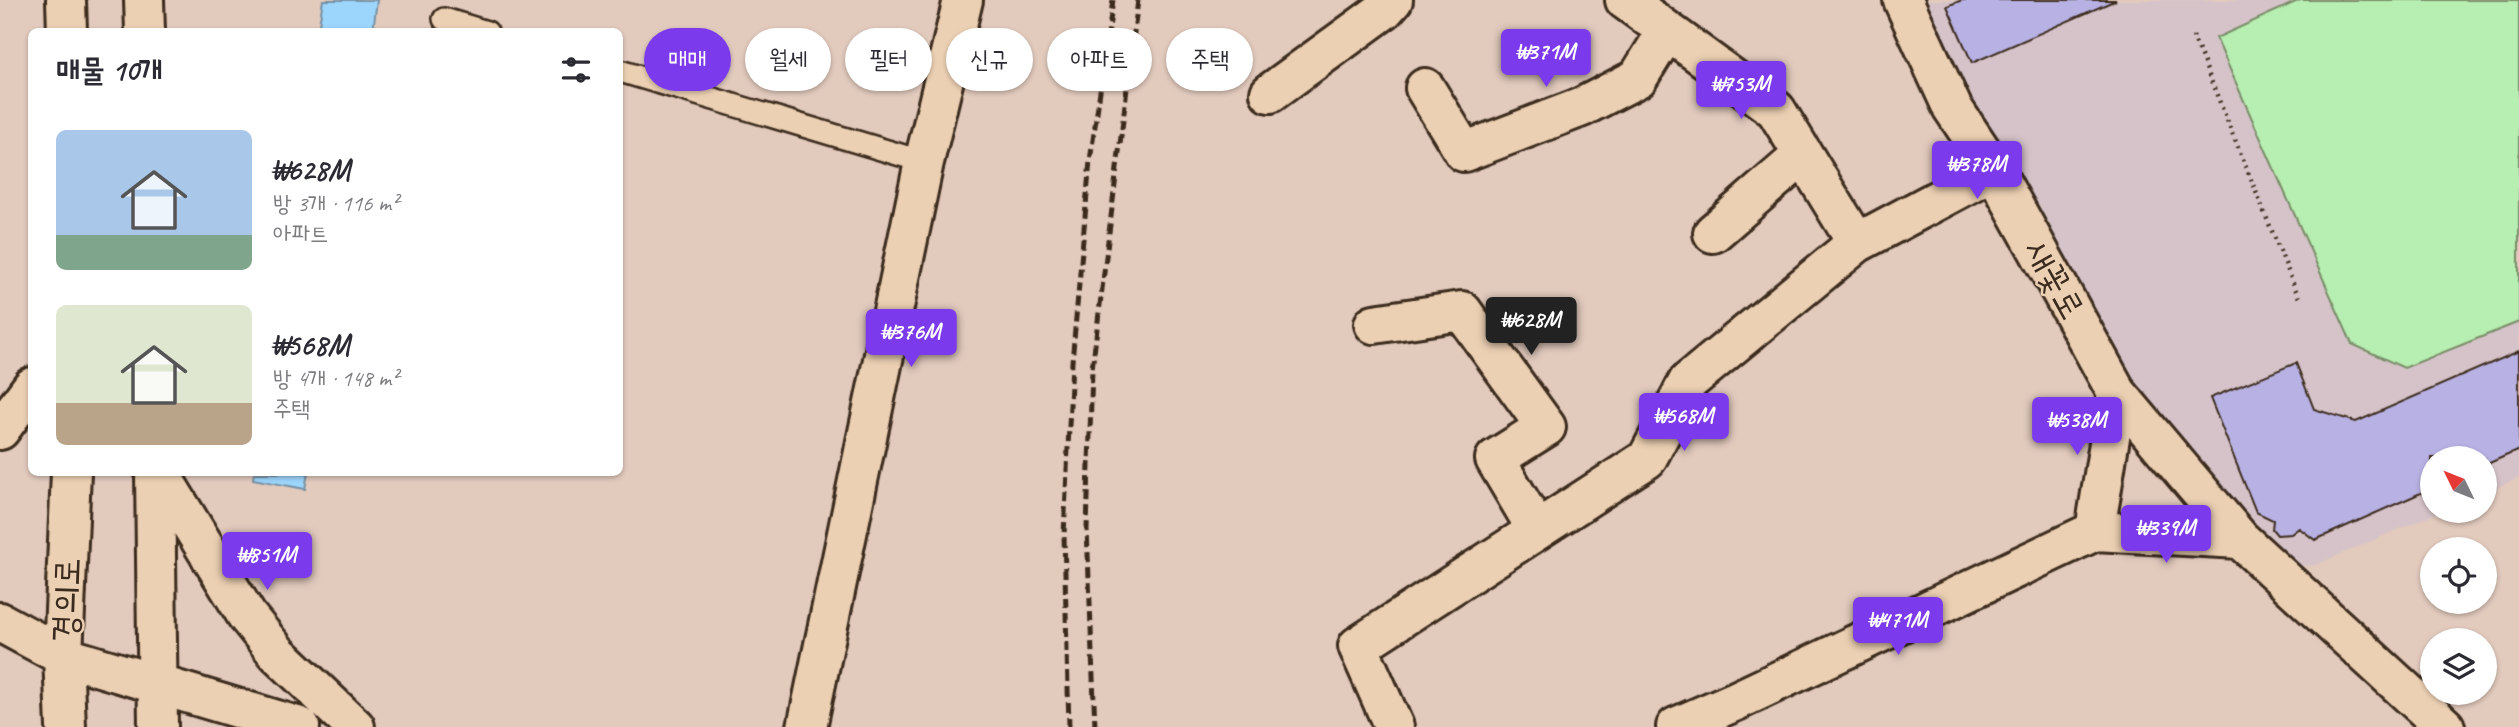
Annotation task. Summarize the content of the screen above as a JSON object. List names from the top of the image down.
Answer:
{
  "streets": {
    "street": ["새꽃로", "경의로"]
  },
  "north": "top left",
  "page": {
    "chip": [
      "매매",
      "월세",
      "필터",
      "신규",
      "아파트",
      "주택"
    ],
    "heading": "매물 10개",
    "price": [
      "₩371M",
      "₩753M",
      "₩378M",
      "₩628M",
      "₩376M",
      "₩568M",
      "₩538M",
      "₩339M",
      "₩851M",
      "₩471M"
    ],
    "list": [
      {
        "name": "₩628M",
        "note": "방 3개 · 116 m² · 아파트"
      },
      {
        "name": "₩568M",
        "note": "방 4개 · 148 m² · 주택"
      }
    ]
  }
}
